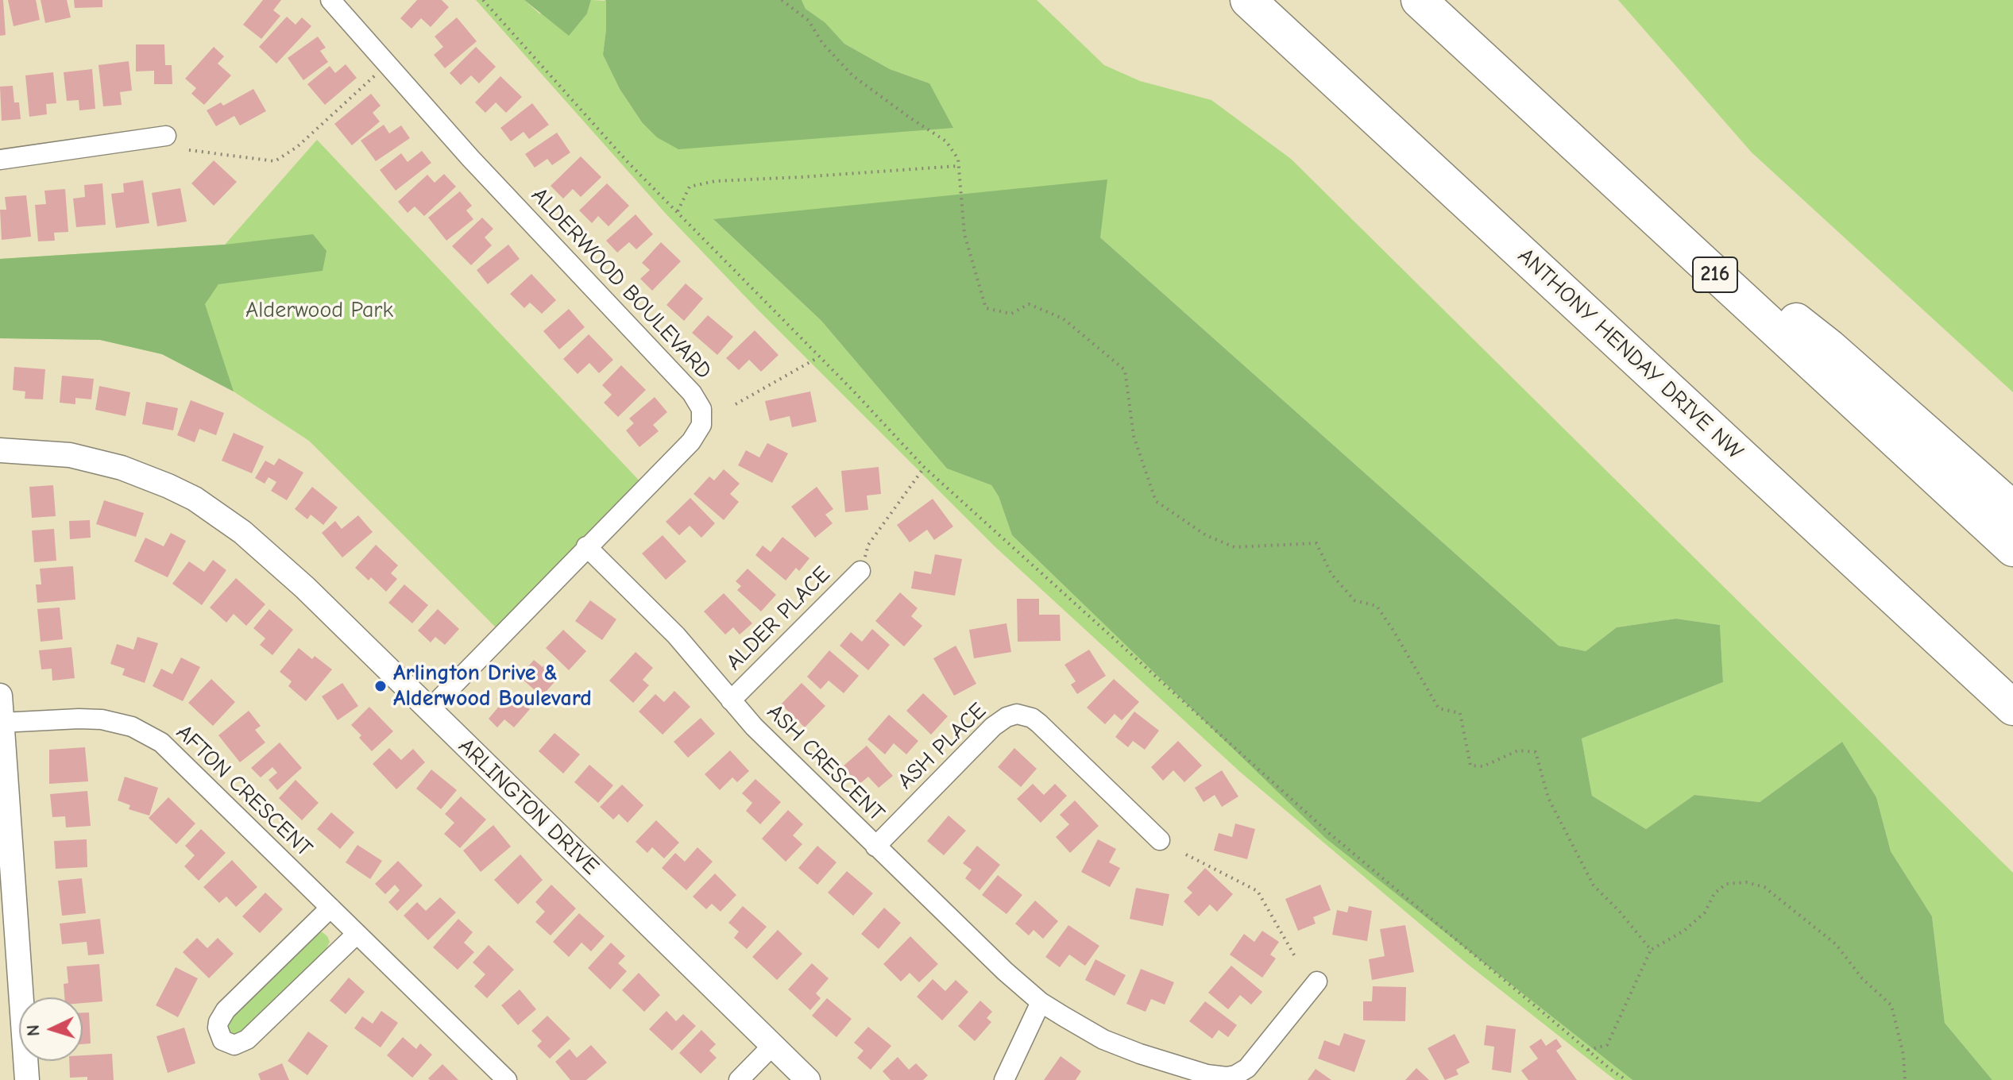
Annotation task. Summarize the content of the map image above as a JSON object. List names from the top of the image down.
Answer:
{
  "streets": {
    "highway": ["216", "ANTHONY HENDAY DRIVE NW"],
    "street": [
      "ALDERWOOD BOULEVARD",
      "ALDER PLACE",
      "ASH PLACE",
      "ASH CRESCENT",
      "AFTON CRESCENT",
      "ARLINGTON DRIVE"
    ]
  },
  "crossings": [
    ["ALDERWOOD BOULEVARD", "ASH CRESCENT"],
    ["ALDERWOOD BOULEVARD", "ARLINGTON DRIVE"],
    ["ALDER PLACE", "ASH CRESCENT"],
    ["ASH PLACE", "ASH CRESCENT"]
  ],
  "parks": ["Alderwood Park"],
  "places": ["Arlington Drive & Alderwood Boulevard"],
  "north": "left"
}
